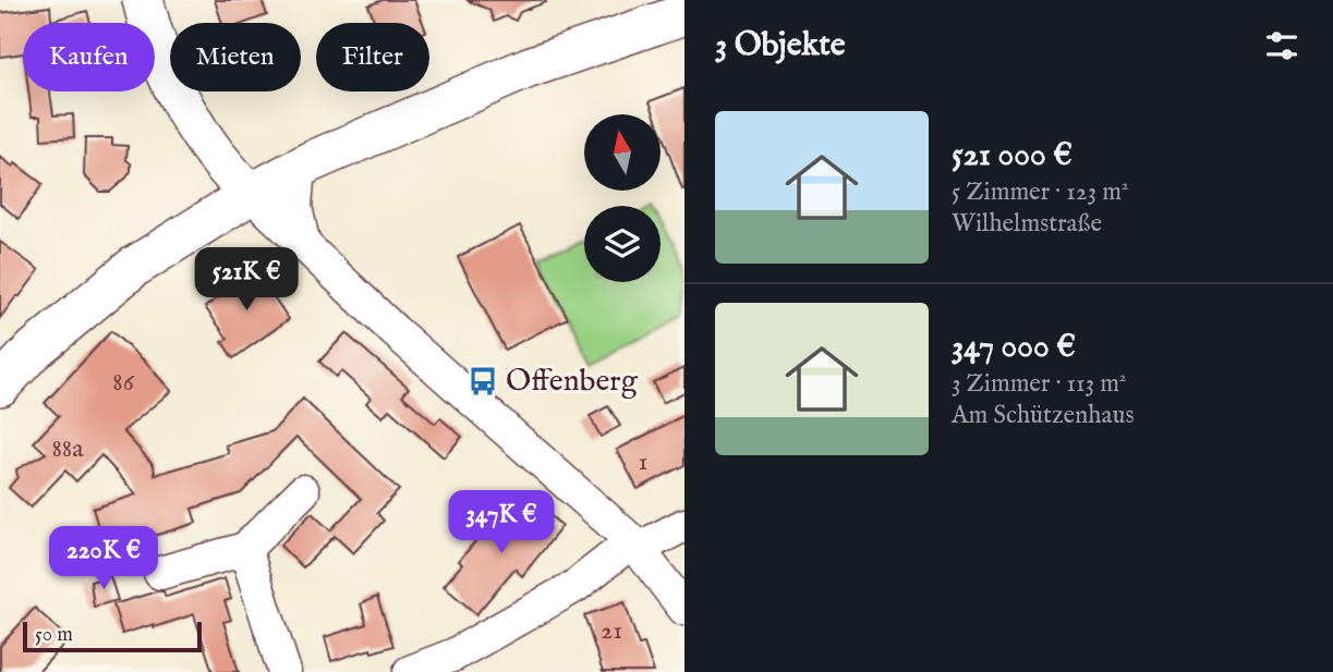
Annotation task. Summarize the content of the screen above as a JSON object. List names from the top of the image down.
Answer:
{
  "places": {
    "bus stop": ["Offenberg"]
  },
  "house_numbers": [
    "86",
    "88a",
    "1",
    "21"
  ],
  "scale_bar": "50 m",
  "north": "top",
  "page": {
    "heading": "3 Objekte",
    "chip": ["Kaufen", "Mieten", "Filter"],
    "list": [
      {
        "name": "521 000 €",
        "note": "5 Zimmer · 123 m² · Wilhelmstraße"
      },
      {
        "name": "347 000 €",
        "note": "3 Zimmer · 113 m² · Am Schützenhaus"
      }
    ],
    "price": ["521K €", "347K €", "220K €"],
    "scale": "50 m"
  }
}
